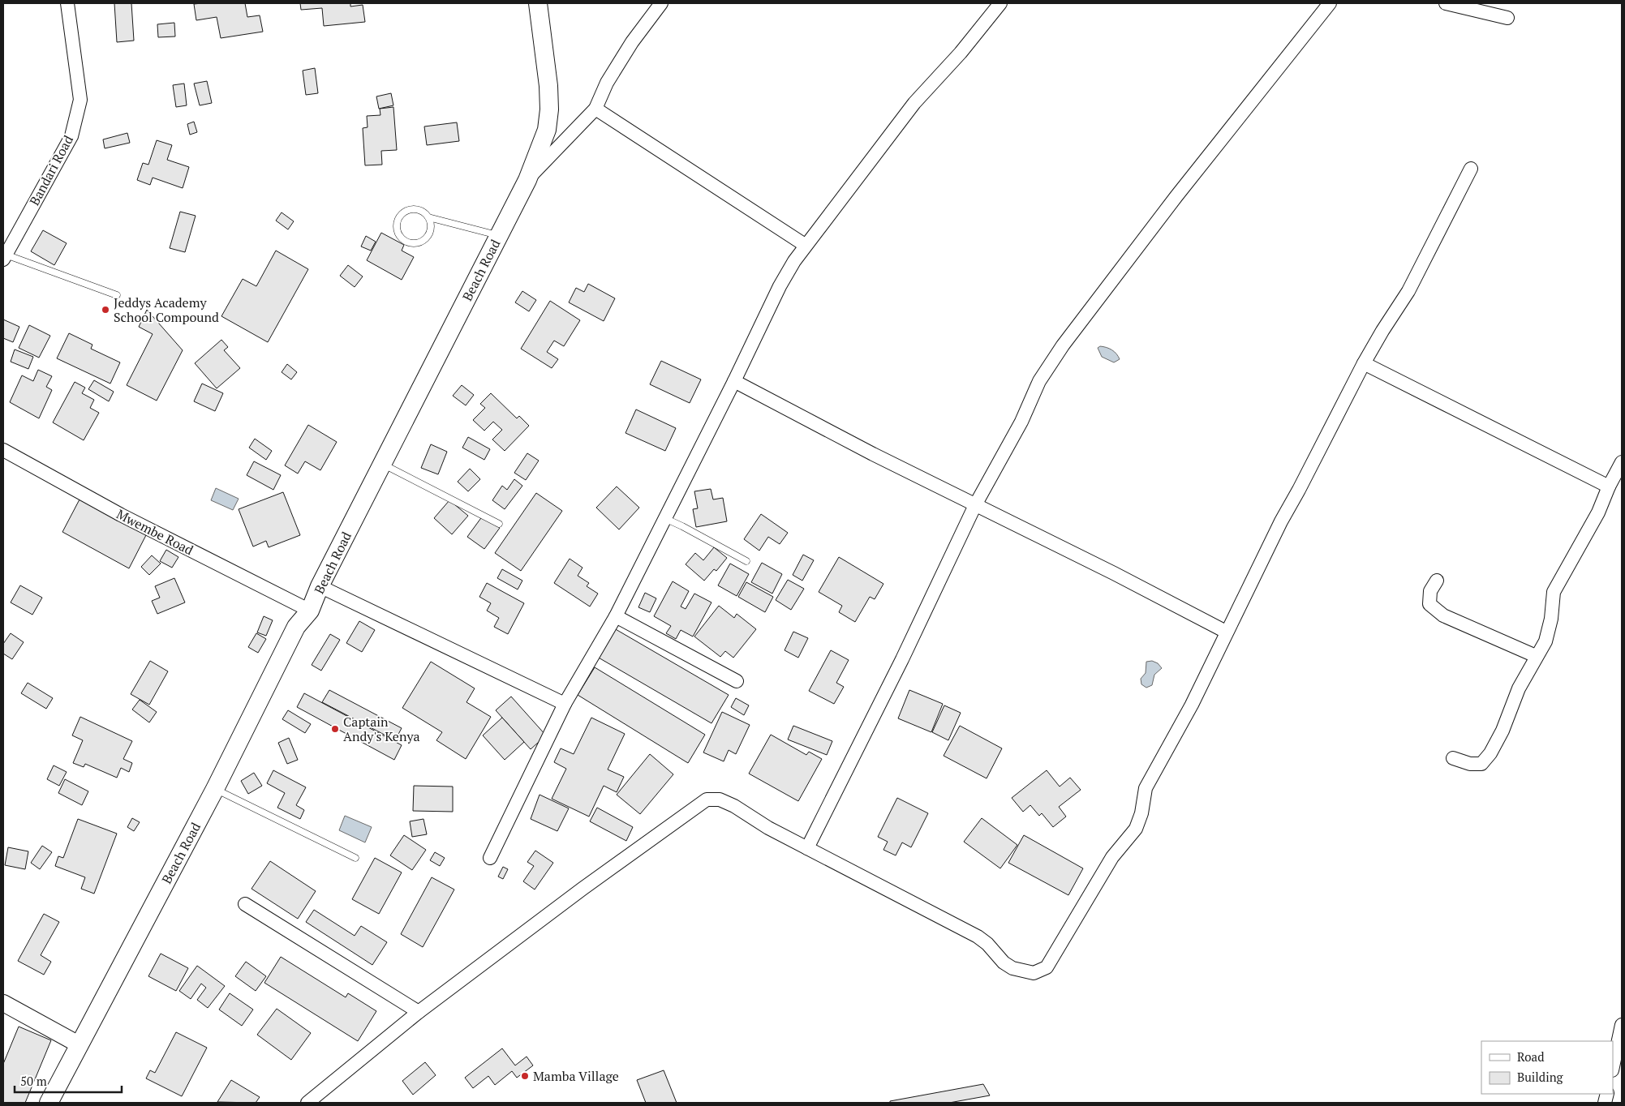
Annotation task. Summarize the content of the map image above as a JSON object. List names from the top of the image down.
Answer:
{
  "streets": {
    "main road": ["Beach Road"],
    "street": ["Bandari Road", "Mwembe Road"]
  },
  "crossings": [
    ["Beach Road", "Mwembe Road"]
  ],
  "places": ["Jeddys Academy School Compound", "Captain Andy's Kenya", "Mamba Village"],
  "legend": ["Road", "Building"],
  "scale_bar": "50 m"
}
